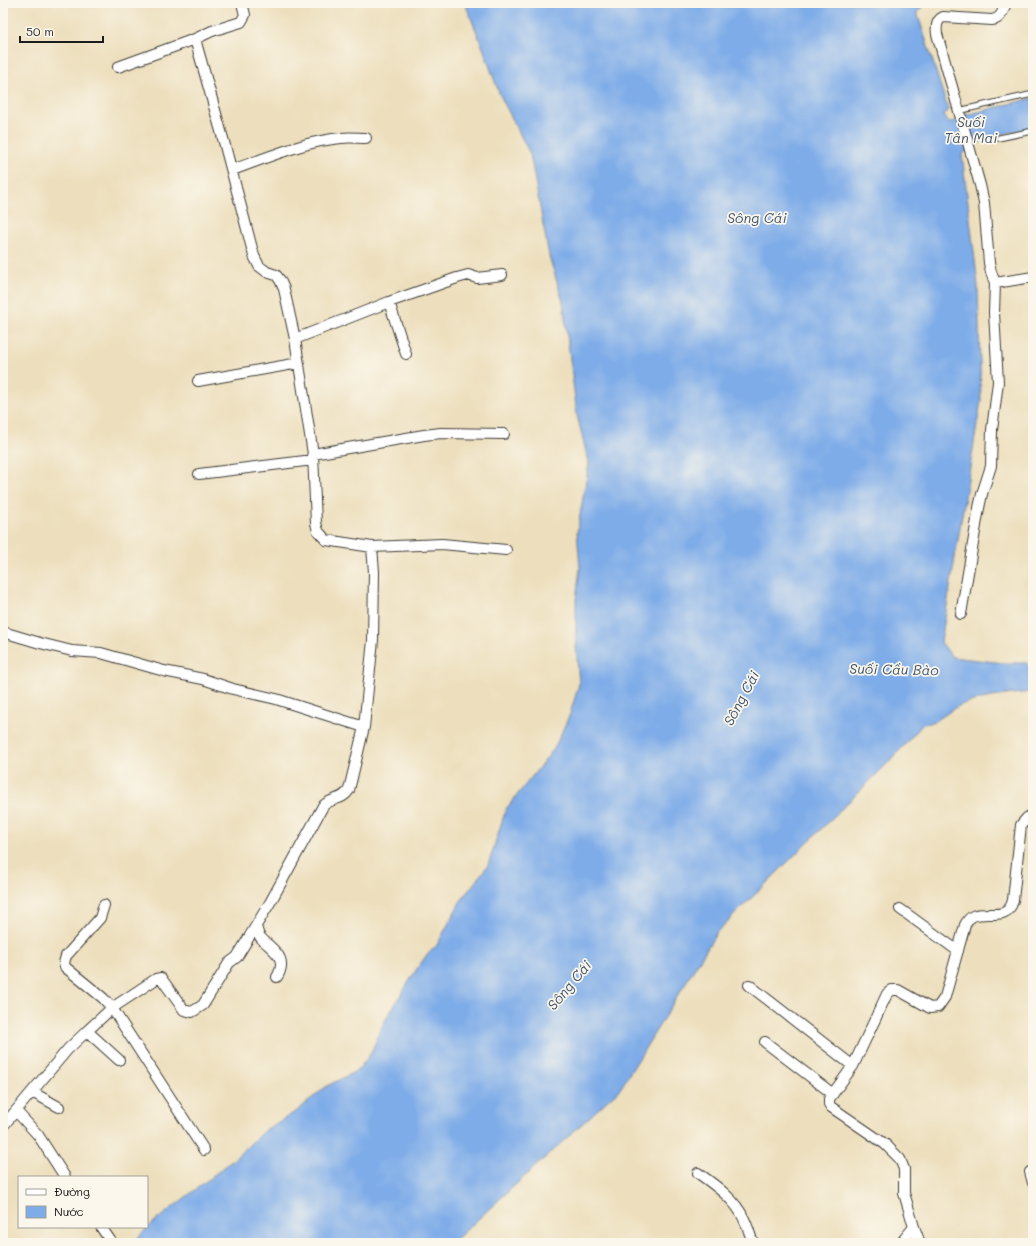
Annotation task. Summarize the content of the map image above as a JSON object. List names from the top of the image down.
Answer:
{
  "water": ["Suối Tân Mai", "Sông Cái", "Suối Cầu Bào"],
  "legend": ["Đường", "Nước"],
  "scale_bar": "50 m"
}
